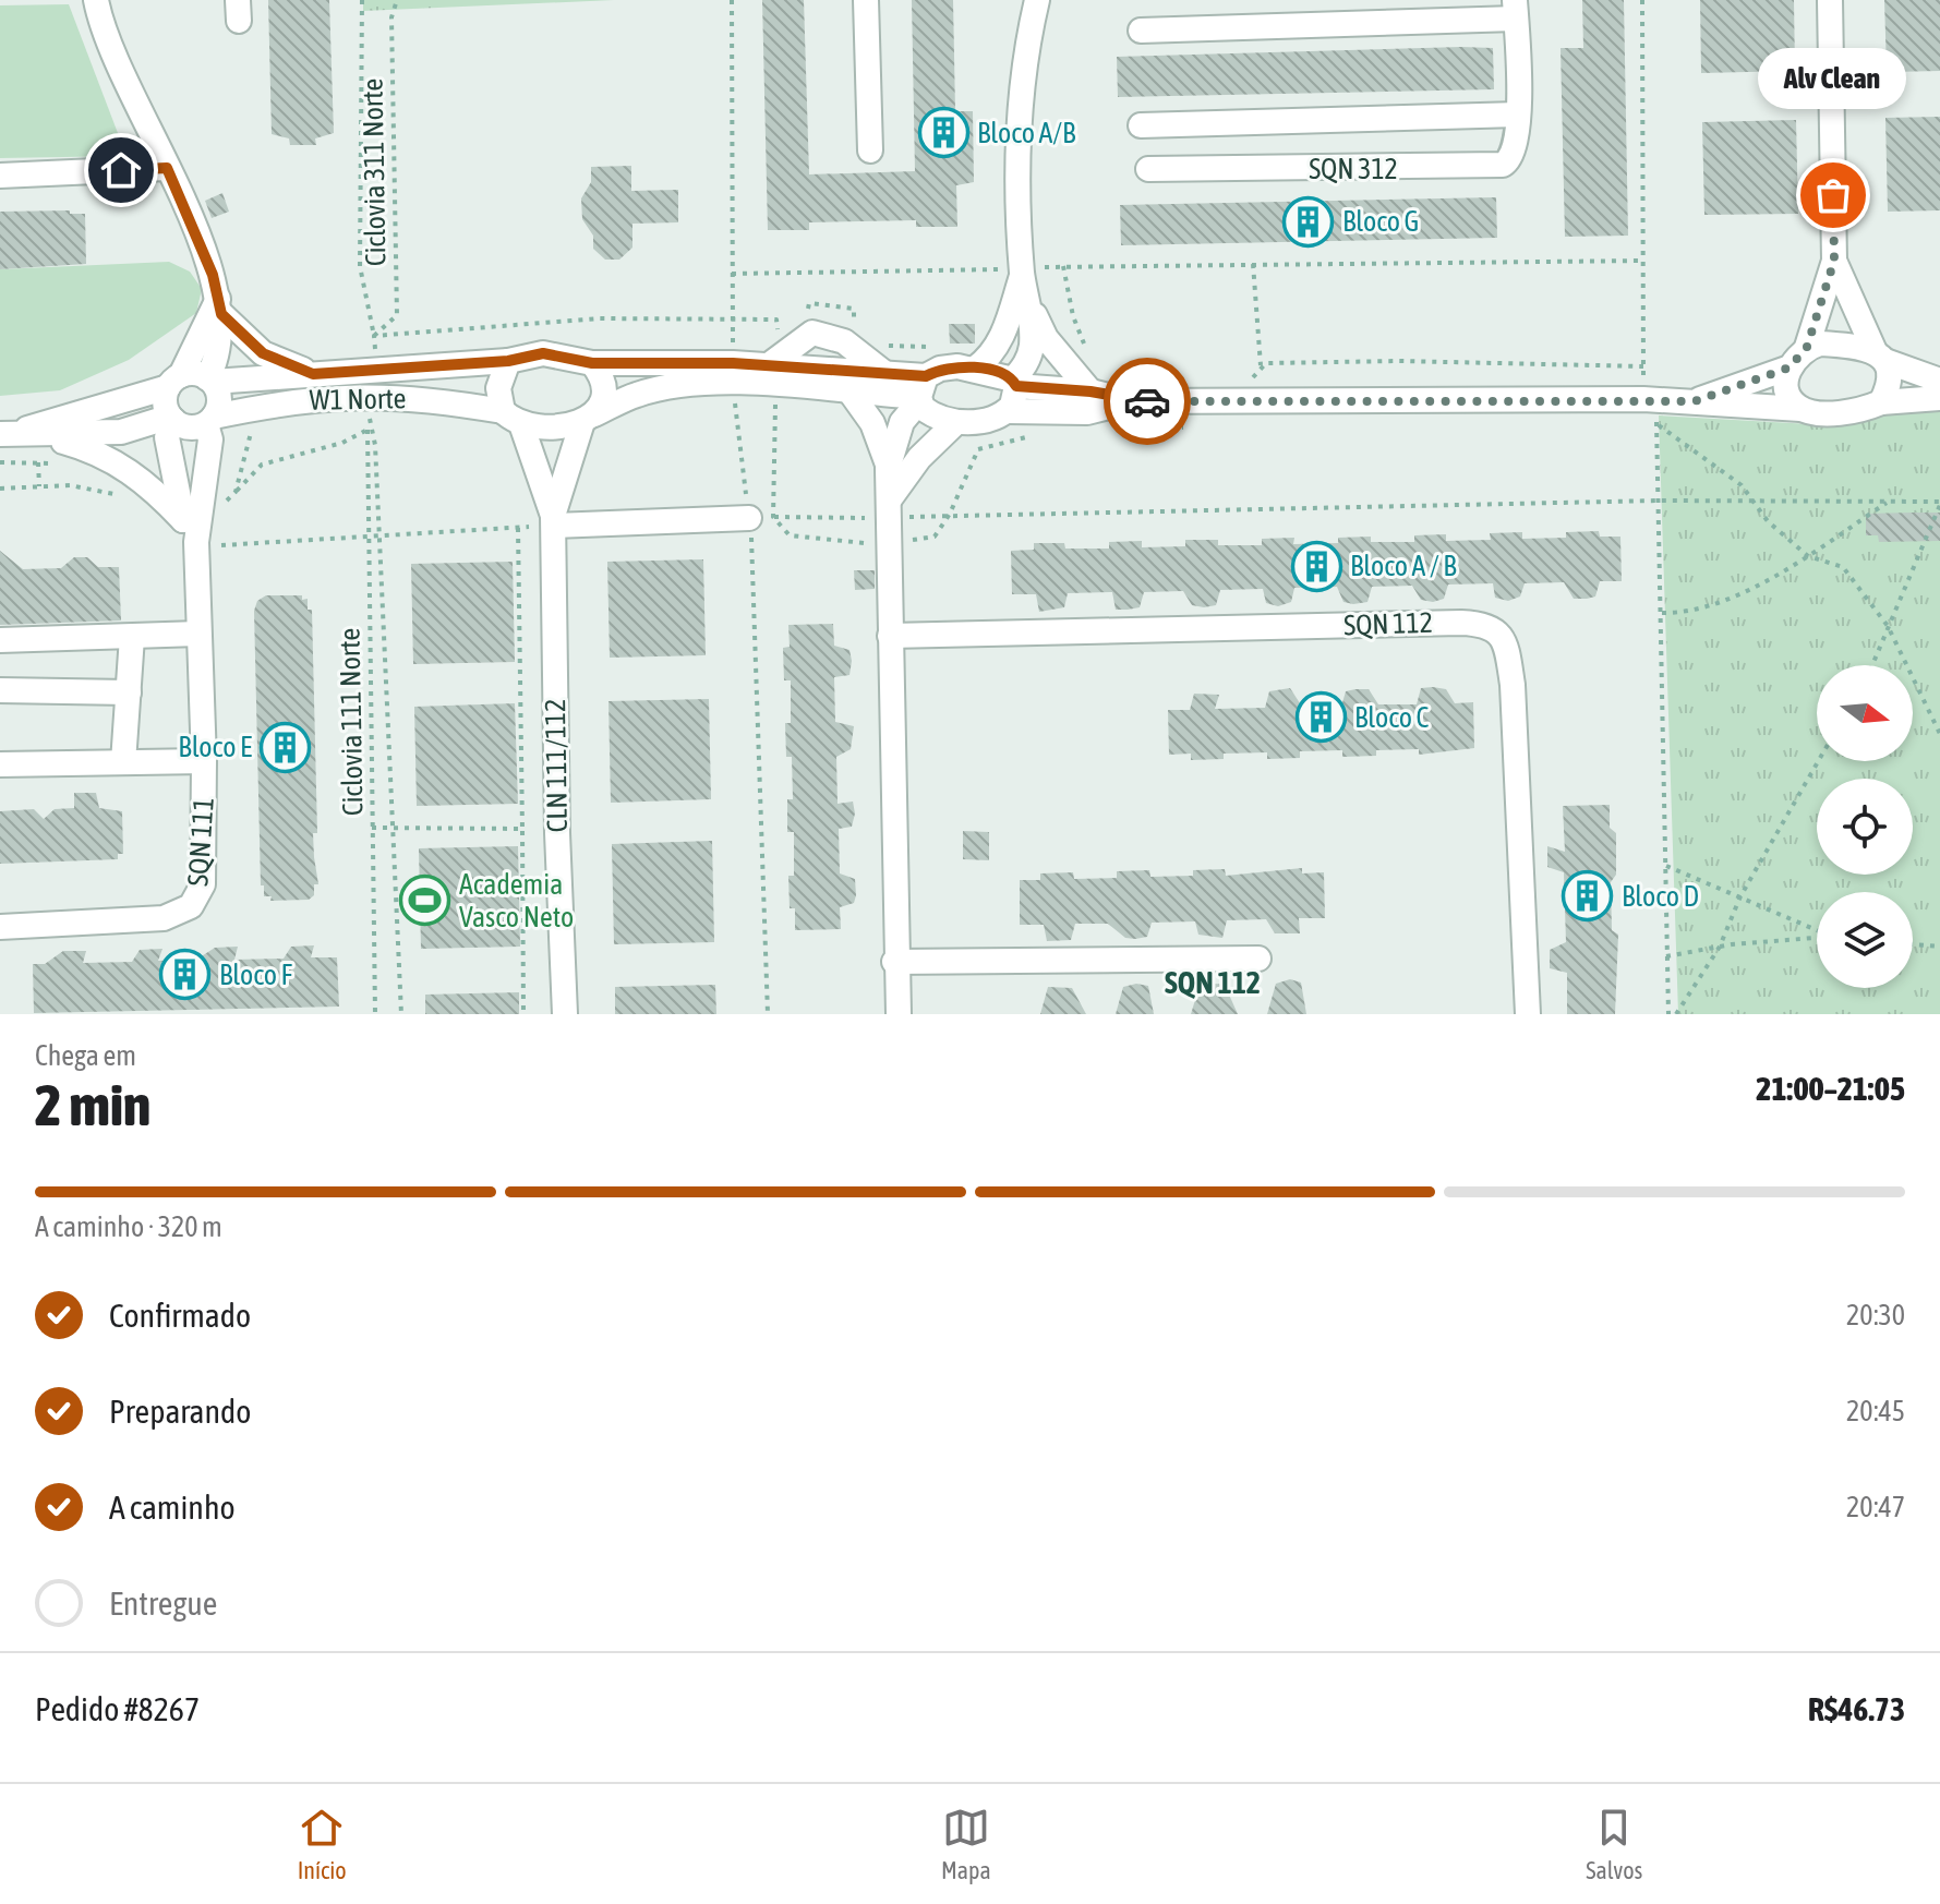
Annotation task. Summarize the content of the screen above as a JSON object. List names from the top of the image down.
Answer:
{
  "streets": {
    "street": [
      "SQN 312",
      "W1 Norte",
      "SQN 112",
      "CLN 111/112",
      "SQN 111"
    ],
    "path": ["Ciclovia 311 Norte", "Ciclovia 111 Norte"]
  },
  "crossings": [
    ["W1 Norte", "CLN 111/112"],
    ["W1 Norte", "SQN 111"]
  ],
  "districts": ["SQN 112"],
  "places": {
    "building": [
      "Bloco A/B",
      "Bloco G",
      "Bloco A / B",
      "Bloco C",
      "Bloco E",
      "Bloco D",
      "Bloco F"
    ],
    "other": ["Alv Clean"],
    "sports": ["Academia Vasco Neto"]
  },
  "north": "right",
  "page": {
    "bubble": "Alv Clean",
    "heading": ["2 min", "Chega em", "21:00–21:05"],
    "panel": ["Pedido #8267", "R$46.73"],
    "bar": "A caminho · 320 m",
    "list": [
      ["Confirmado", "20:30"],
      ["Preparando", "20:45"],
      ["A caminho", "20:47"],
      "Entregue"
    ],
    "tabs": ["Início", "Mapa", "Salvos"]
  }
}
